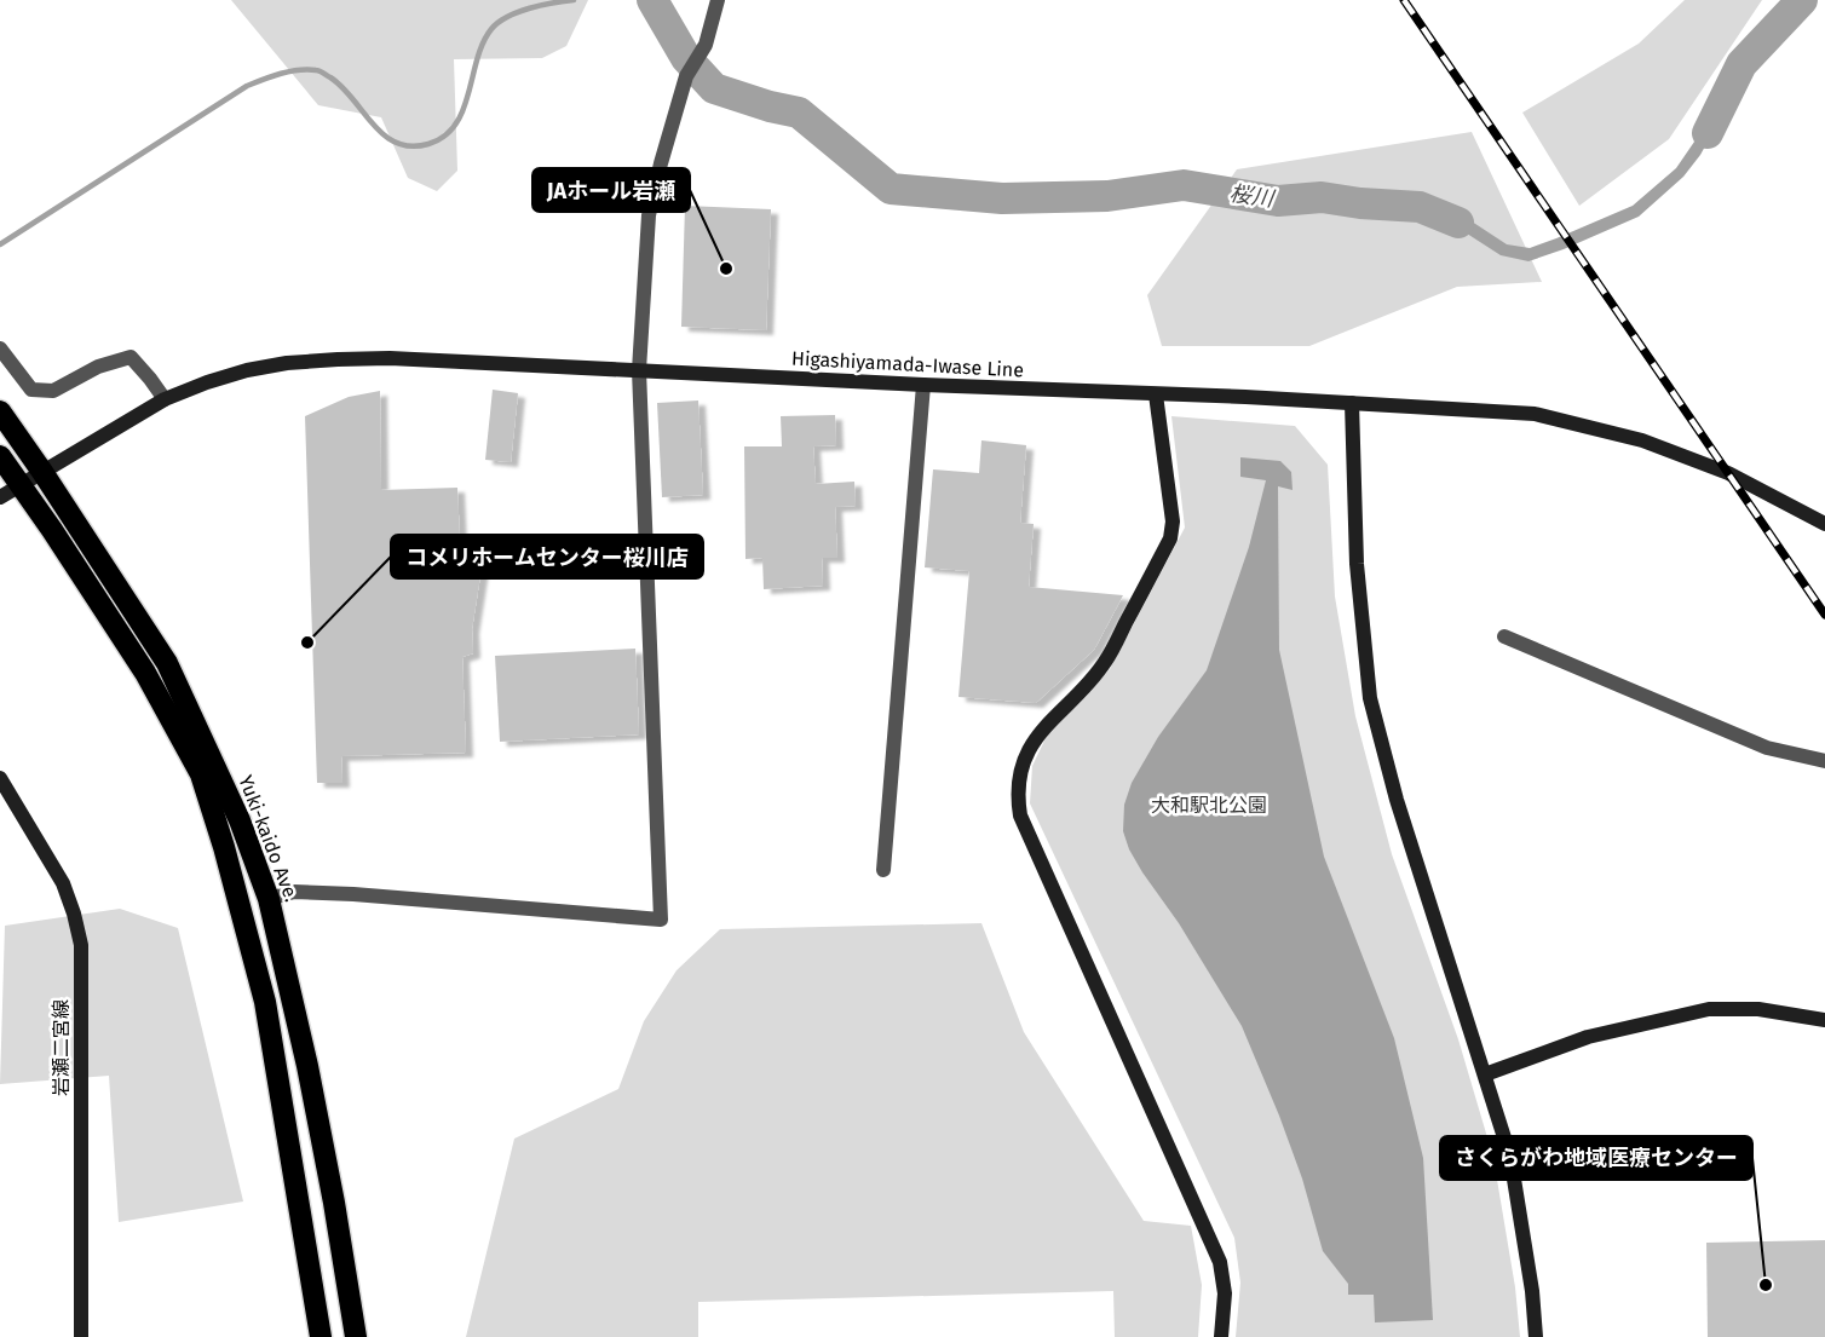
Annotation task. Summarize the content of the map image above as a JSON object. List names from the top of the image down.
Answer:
{
  "streets": {
    "highway": ["Yuki-kaido Ave."],
    "main road": ["Higashiyamada-Iwase Line", "岩瀬二宮線"]
  },
  "crossings": [
    ["Higashiyamada-Iwase Line", "Yuki-kaido Ave."]
  ],
  "water": ["桜川"],
  "parks": ["大和駅北公園"],
  "places": ["JAホール岩瀬", "コメリホームセンター桜川店", "さくらがわ地域医療センター"]
}
